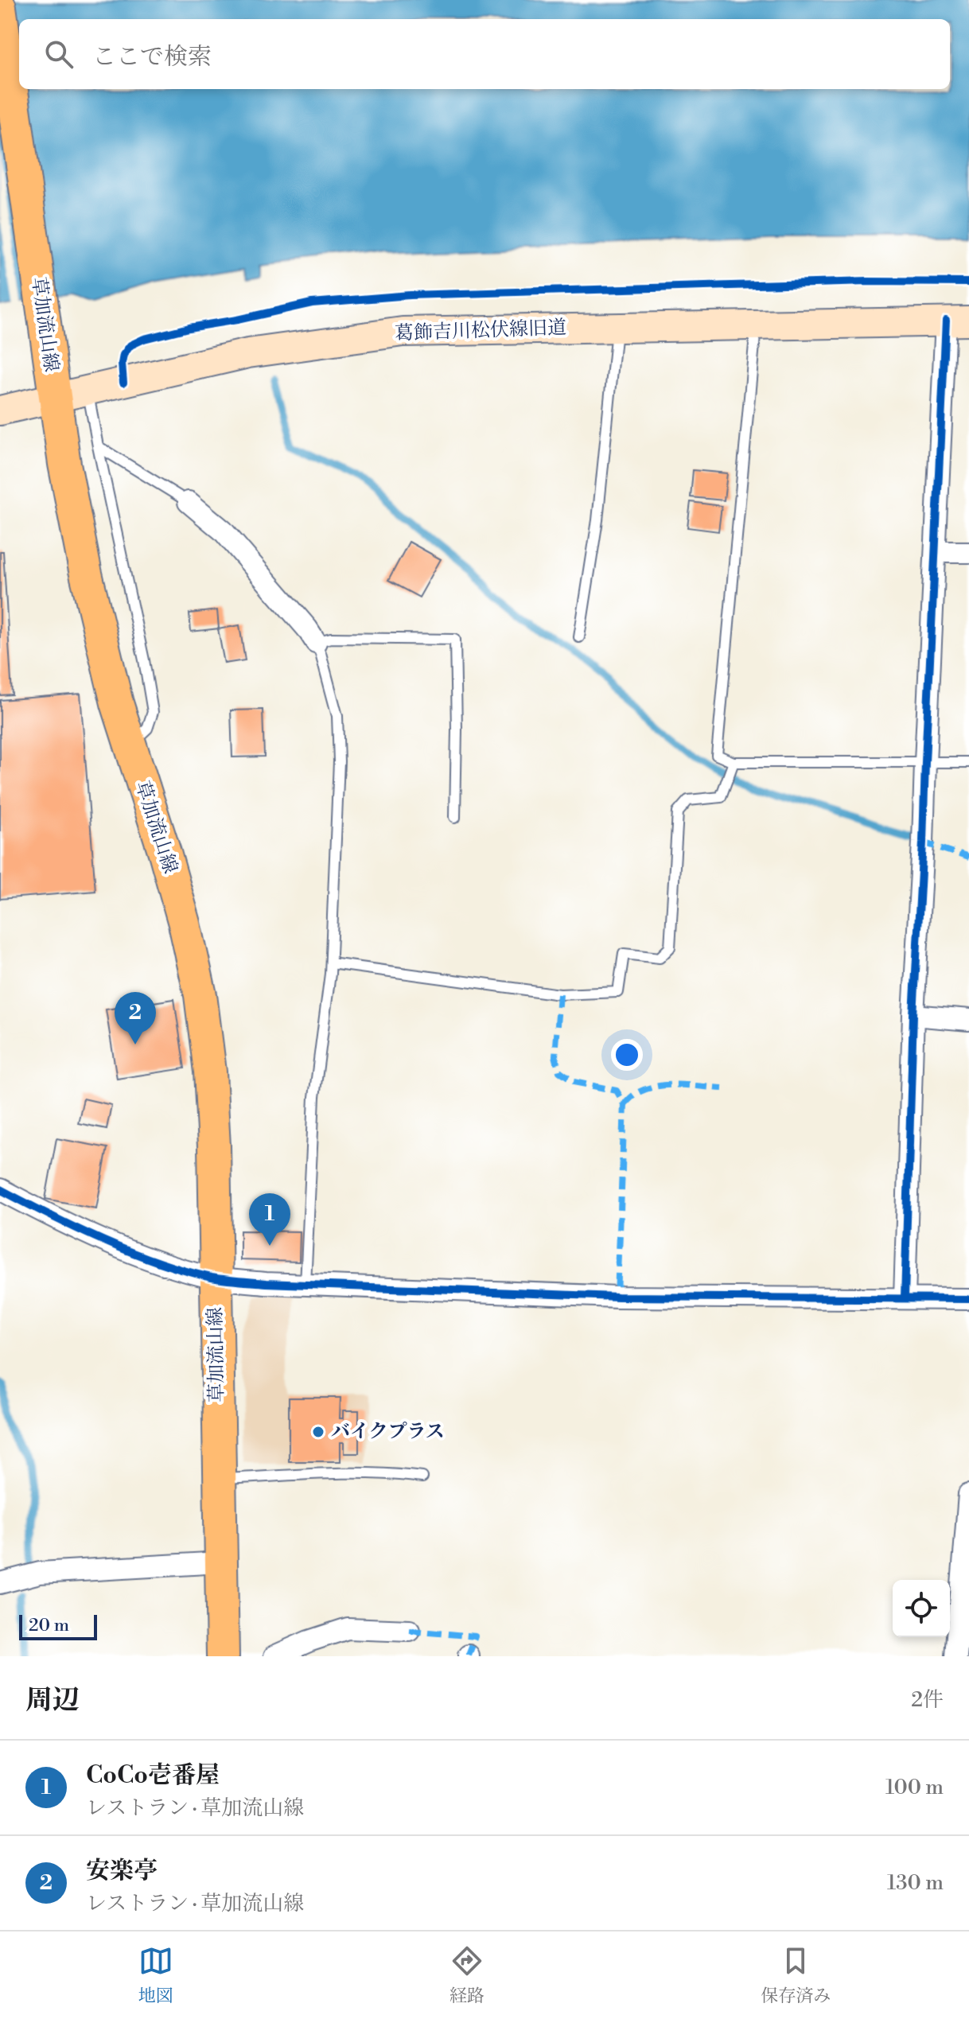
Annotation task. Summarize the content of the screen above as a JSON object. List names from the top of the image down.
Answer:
{
  "streets": {
    "main road": ["草加流山線"],
    "street": ["葛飾吉川松伏線旧道"]
  },
  "crossings": [
    ["草加流山線", "葛飾吉川松伏線旧道"]
  ],
  "places": ["バイクプラス"],
  "scale_bar": "20 m",
  "page": {
    "search": "ここで検索",
    "pins": ["2", "1"],
    "scale": "20 m",
    "heading": ["周辺", "2件"],
    "list": [
      {
        "mark": "1",
        "name": "CoCo壱番屋",
        "note": "レストラン · 草加流山線",
        "value": "100 m"
      },
      {
        "mark": "2",
        "name": "安楽亭",
        "note": "レストラン · 草加流山線",
        "value": "130 m"
      }
    ],
    "nav": ["地図", "経路", "保存済み"]
  }
}
